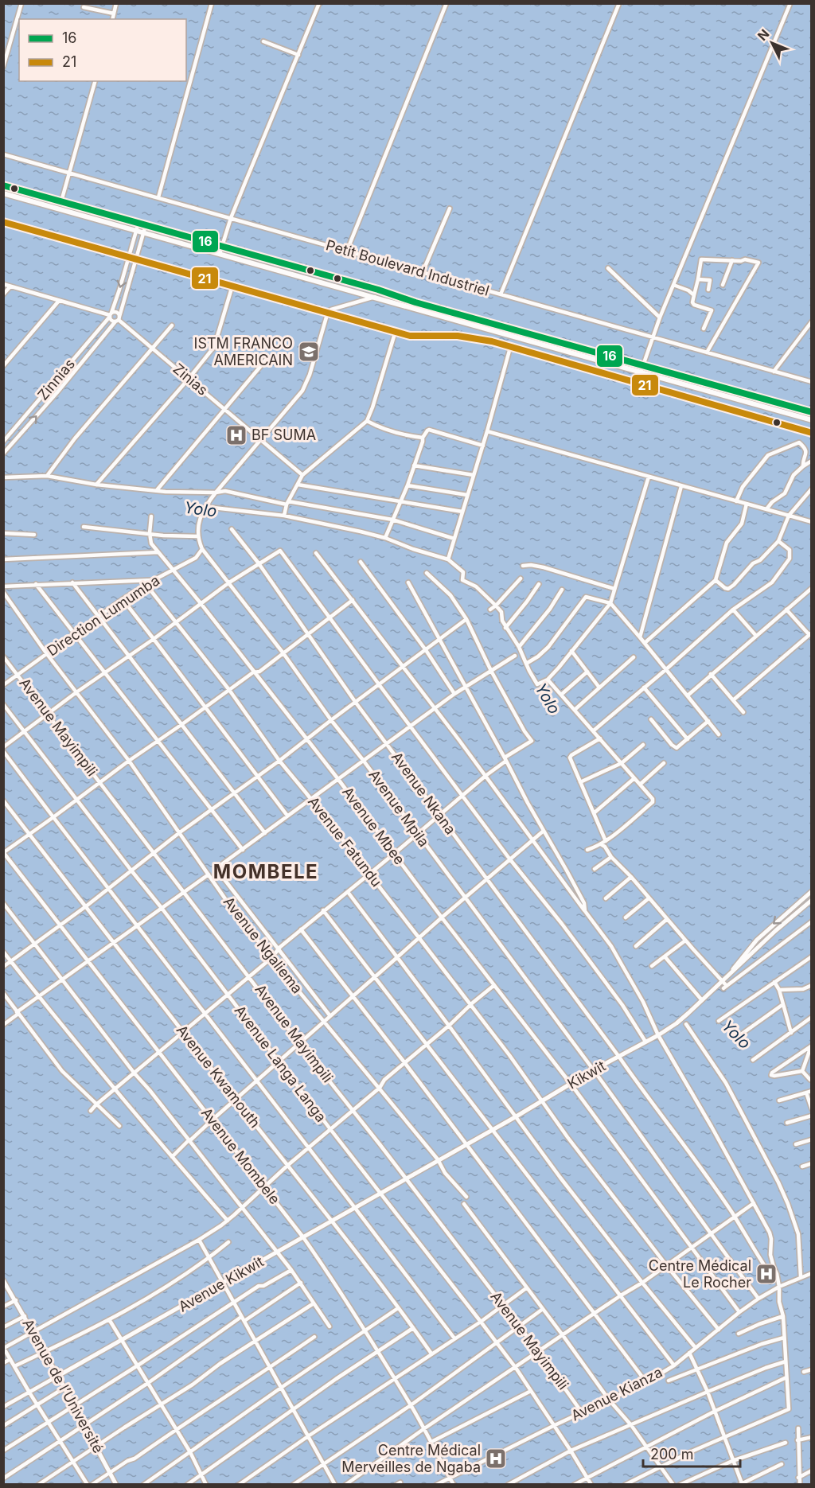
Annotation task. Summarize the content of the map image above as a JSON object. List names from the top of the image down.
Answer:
{
  "streets": {
    "main road": ["Kikwit", "Avenue Kikwit", "Avenue de l’Université"],
    "street": [
      "Petit Boulevard Industriel",
      "Zinnias",
      "Zinias",
      "Direction Lumumba",
      "Avenue Mayimpili",
      "Avenue Nkana",
      "Avenue Mpila",
      "Avenue Mbee",
      "Avenue Fatundu",
      "Avenue Ngaliema",
      "Avenue Langa Langa",
      "Avenue Kwamouth",
      "Avenue Mombele",
      "Avenue Kianza"
    ]
  },
  "crossings": [
    ["Direction Lumumba", "Avenue Mayimpili"],
    ["Direction Lumumba", "Avenue Mpila"],
    ["Direction Lumumba", "Avenue Mbee"],
    ["Direction Lumumba", "Avenue Fatundu"],
    ["Direction Lumumba", "Avenue Ngaliema"],
    ["Avenue Mayimpili", "Avenue Kikwit"],
    ["Avenue Mayimpili", "Avenue Kianza"],
    ["Avenue Nkana", "Kikwit"],
    ["Avenue Mpila", "Kikwit"],
    ["Avenue Mpila", "Avenue Kianza"],
    ["Avenue Mbee", "Kikwit"],
    ["Avenue Mbee", "Avenue Kianza"],
    ["Avenue Fatundu", "Kikwit"],
    ["Avenue Fatundu", "Avenue Kianza"],
    ["Avenue Ngaliema", "Kikwit"],
    ["Avenue Ngaliema", "Avenue Kikwit"],
    ["Avenue Langa Langa", "Avenue Kikwit"],
    ["Avenue Langa Langa", "Avenue Kianza"],
    ["Kikwit", "Avenue Kikwit"],
    ["Avenue Kwamouth", "Avenue Kikwit"],
    ["Avenue Mombele", "Avenue Kikwit"],
    ["Avenue Mombele", "Avenue Kianza"],
    ["Avenue Kikwit", "Avenue de l’Université"]
  ],
  "districts": ["MOMBELE"],
  "water": ["Yolo"],
  "places": {
    "school or university": ["ISTM FRANCO AMERICAIN"],
    "hospital": ["BF SUMA", "Centre Médical Le Rocher", "Centre Médical Merveilles de Ngaba"]
  },
  "lines": ["transit line 16", "transit line 21"],
  "legend": ["16", "21"],
  "scale_bar": "200 m",
  "north": "top left"
}
